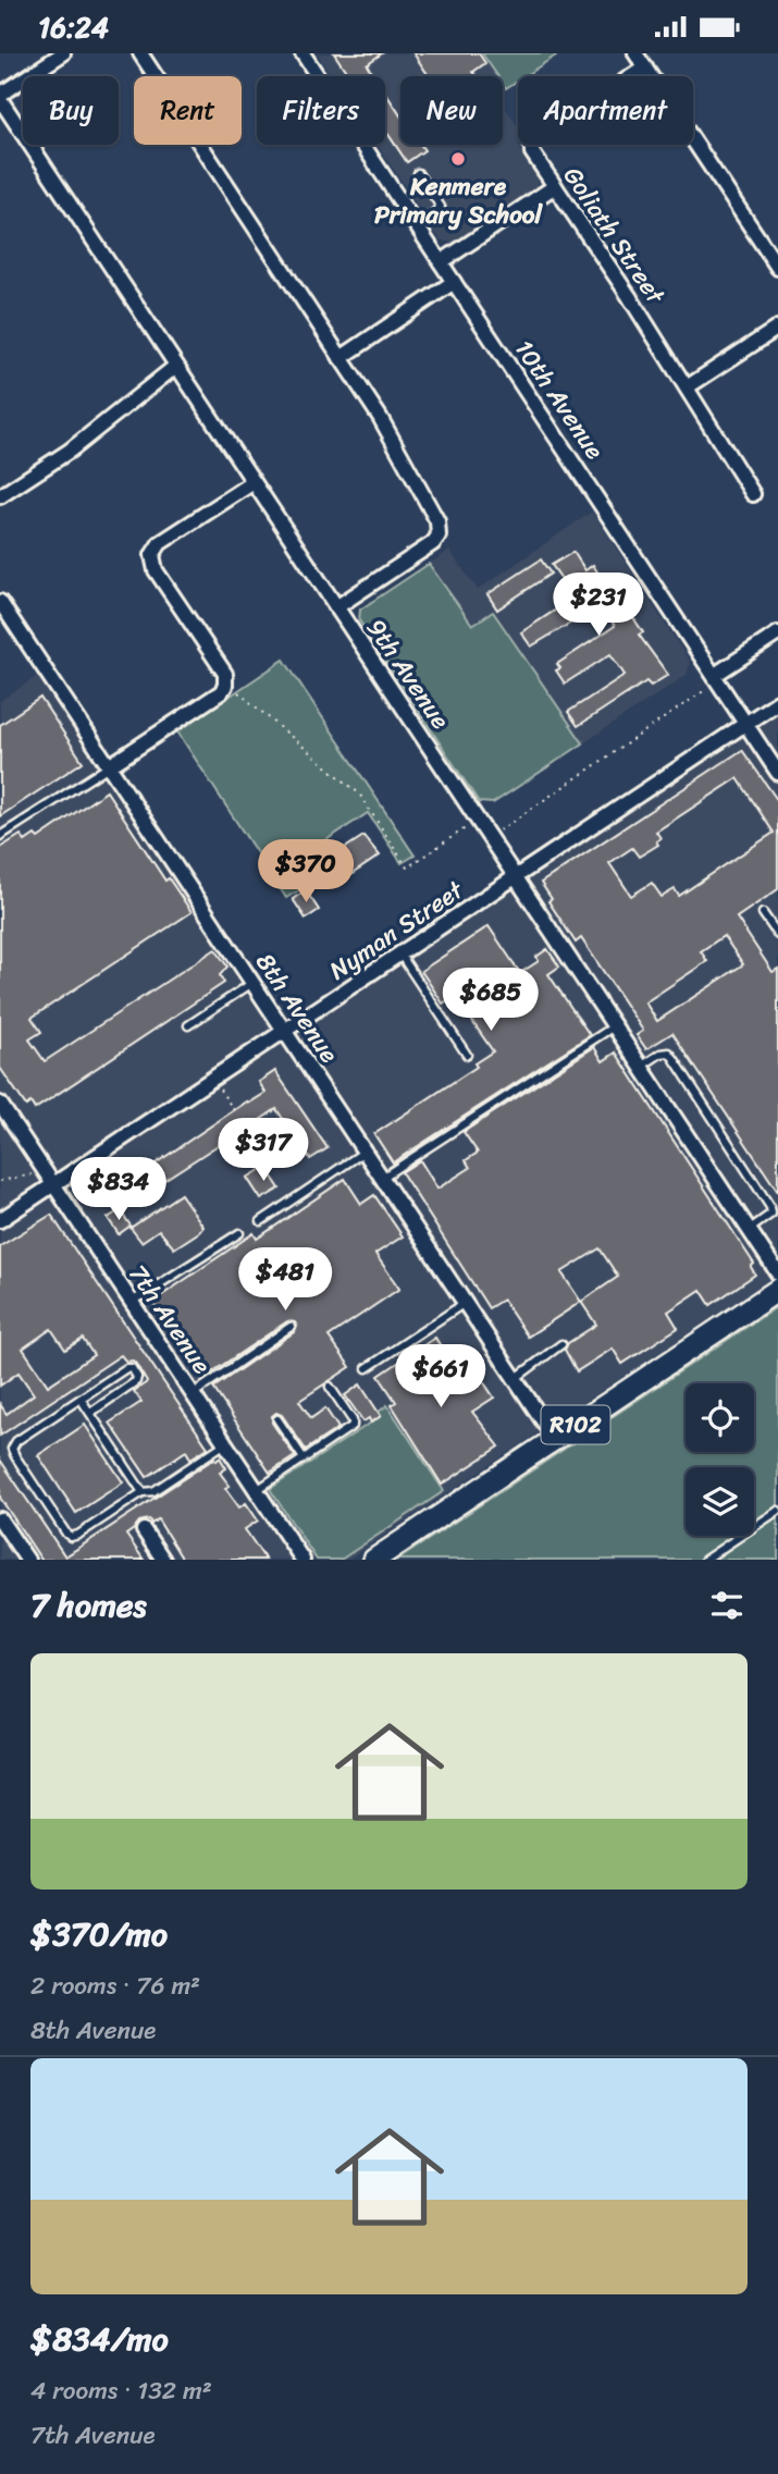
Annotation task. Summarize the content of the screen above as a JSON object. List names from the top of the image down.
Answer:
{
  "streets": {
    "main road": ["R102"],
    "street": [
      "Goliath Street",
      "10th Avenue",
      "9th Avenue",
      "Nyman Street",
      "8th Avenue",
      "7th Avenue"
    ]
  },
  "crossings": [
    ["10th Avenue", "Nyman Street"],
    ["9th Avenue", "Nyman Street"],
    ["Nyman Street", "8th Avenue"],
    ["Nyman Street", "7th Avenue"],
    ["8th Avenue", "R102"]
  ],
  "places": ["Kenmere Primary School"],
  "page": {
    "status": "16:24",
    "chip": [
      "Buy",
      "Rent",
      "Filters",
      "New",
      "Apartment"
    ],
    "price": [
      "$231",
      "$370",
      "$685",
      "$317",
      "$834",
      "$481",
      "$661"
    ],
    "heading": "7 homes",
    "list": [
      {
        "name": "$370/mo",
        "note": "2 rooms · 76 m² · 8th Avenue"
      },
      {
        "name": "$834/mo",
        "note": "4 rooms · 132 m² · 7th Avenue"
      }
    ]
  }
}
